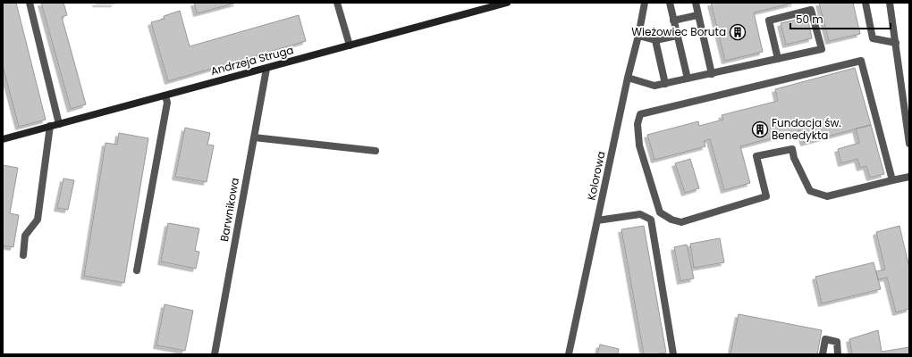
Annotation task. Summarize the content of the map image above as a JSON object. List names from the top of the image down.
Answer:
{
  "streets": {
    "street": ["Andrzeja Struga", "Kolorowa", "Barwnikowa"]
  },
  "crossings": [
    ["Andrzeja Struga", "Barwnikowa"]
  ],
  "places": {
    "building": ["Wieżowiec Boruta", "Fundacja św. Benedykta"]
  },
  "scale_bar": "50 m"
}
